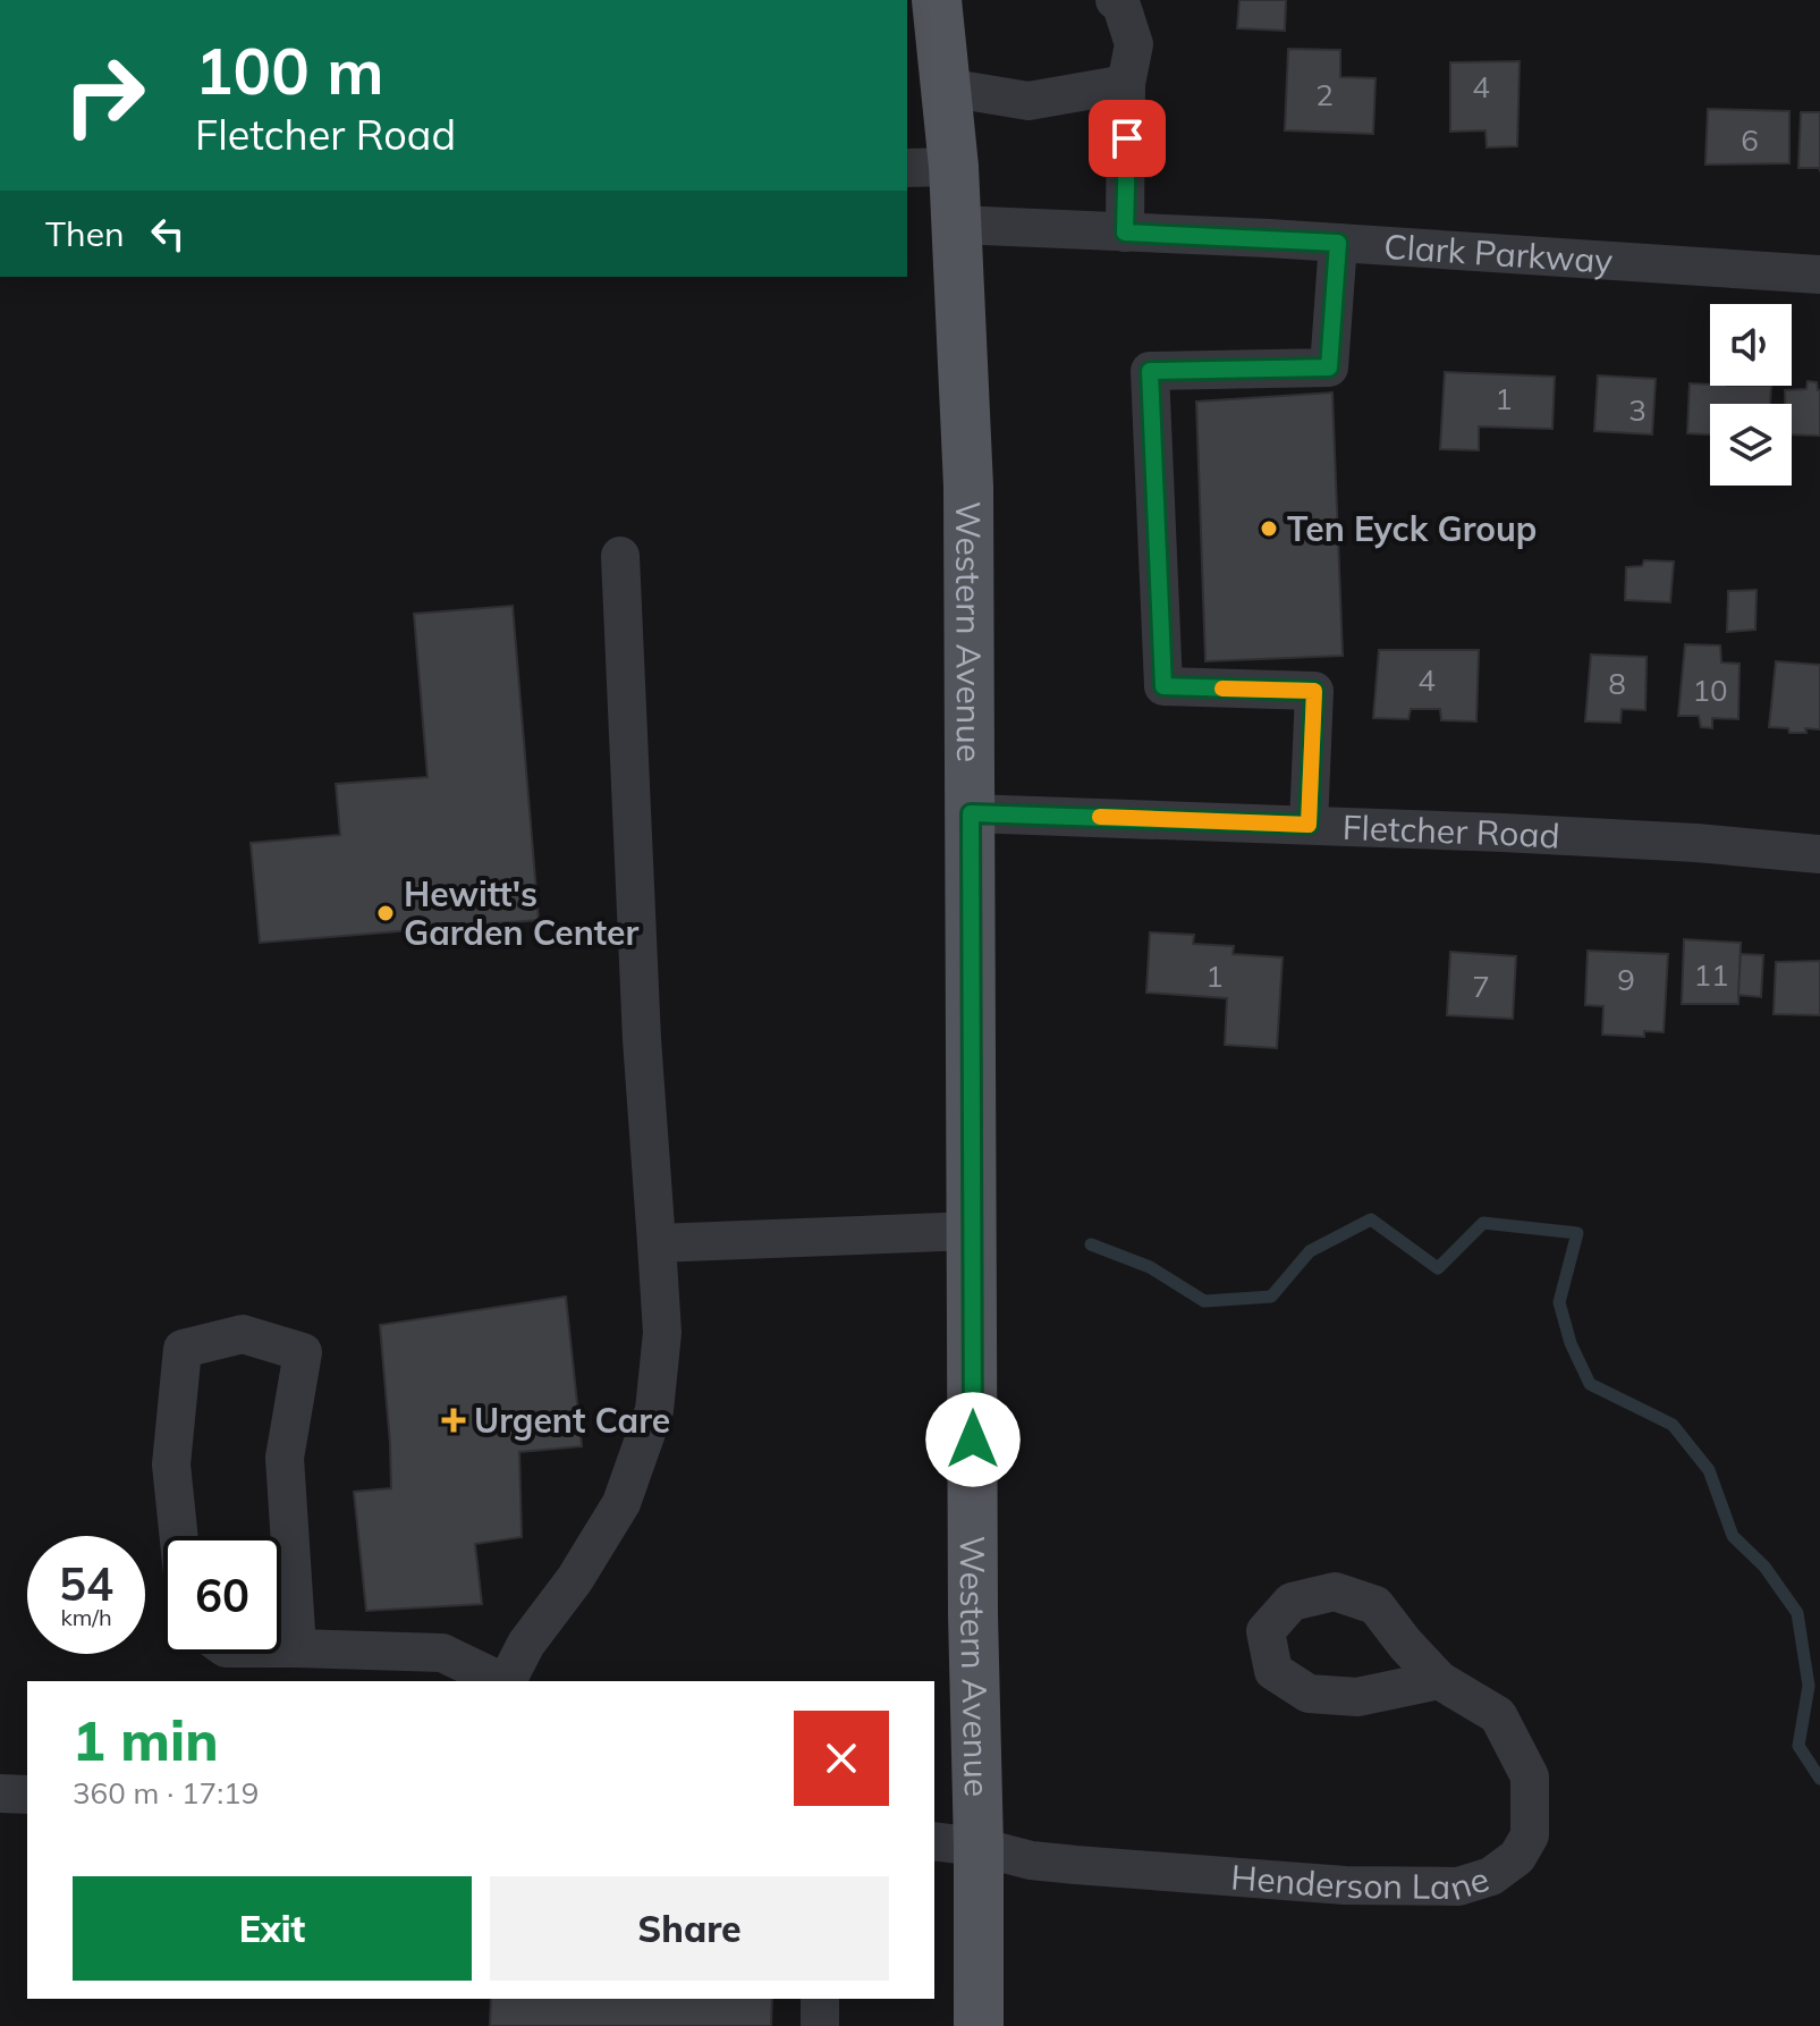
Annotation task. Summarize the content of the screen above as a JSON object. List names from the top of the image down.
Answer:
{
  "streets": {
    "main road": ["Western Avenue"],
    "street": ["Clark Parkway", "Fletcher Road", "Henderson Lane"]
  },
  "crossings": [
    ["Clark Parkway", "Western Avenue"],
    ["Western Avenue", "Fletcher Road"],
    ["Western Avenue", "Henderson Lane"]
  ],
  "places": {
    "other": ["Ten Eyck Group", "Hewitt's Garden Center"],
    "health": ["Urgent Care"]
  },
  "house_numbers": [
    "4",
    "2",
    "6",
    "1",
    "3",
    "4",
    "8",
    "10",
    "11",
    "1",
    "9",
    "7"
  ],
  "page": {
    "turn": ["100 m", "Fletcher Road"],
    "then": "Then",
    "speed": "54 km/h",
    "limit": "60",
    "heading": ["1 min", "360 m · 17:19"],
    "buttons": ["Exit", "Share"]
  }
}
